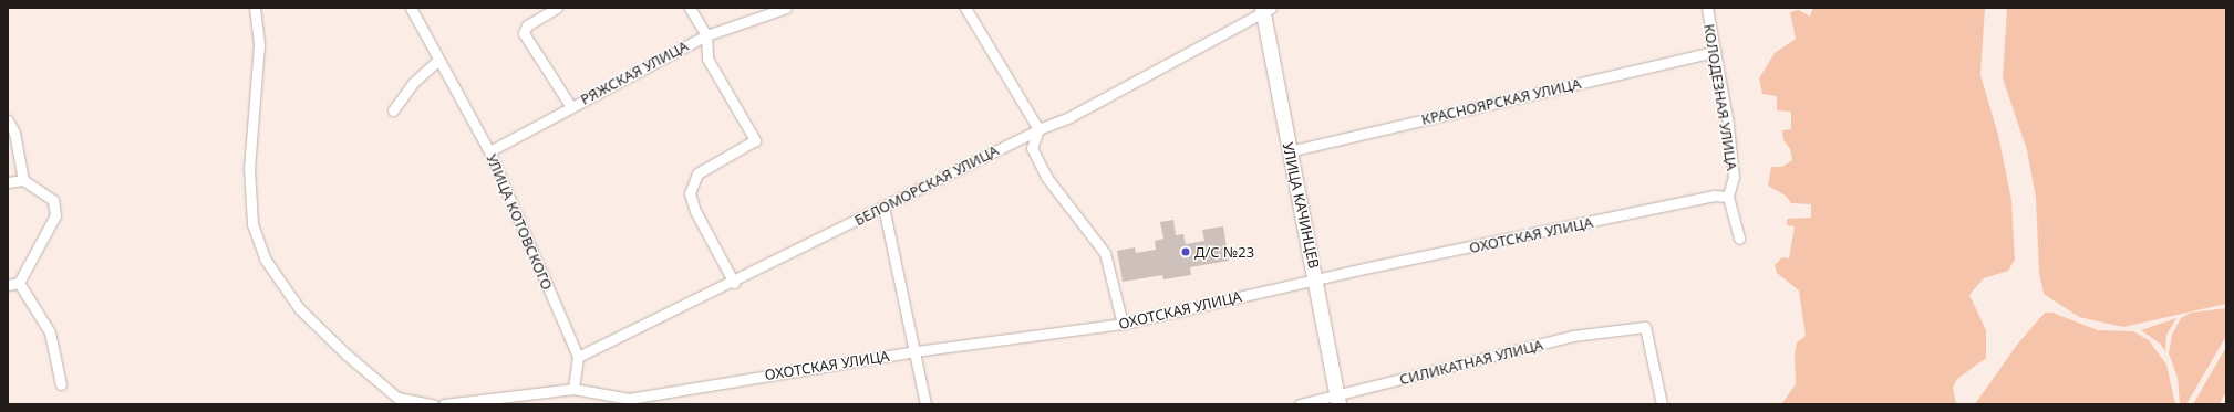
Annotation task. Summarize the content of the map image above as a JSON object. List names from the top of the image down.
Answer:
{
  "streets": {
    "main road": ["УЛИЦА КАЧИНЦЕВ"],
    "street": [
      "РЯЖСКАЯ УЛИЦА",
      "КОЛОДЕЗНАЯ УЛИЦА",
      "КРАСНОЯРСКАЯ УЛИЦА",
      "БЕЛОМОРСКАЯ УЛИЦА",
      "УЛИЦА КОТОВСКОГО",
      "ОХОТСКАЯ УЛИЦА",
      "СИЛИКАТНАЯ УЛИЦА"
    ]
  },
  "crossings": [
    ["РЯЖСКАЯ УЛИЦА", "УЛИЦА КОТОВСКОГО"],
    ["КОЛОДЕЗНАЯ УЛИЦА", "КРАСНОЯРСКАЯ УЛИЦА"],
    ["КОЛОДЕЗНАЯ УЛИЦА", "ОХОТСКАЯ УЛИЦА"],
    ["КРАСНОЯРСКАЯ УЛИЦА", "УЛИЦА КАЧИНЦЕВ"],
    ["БЕЛОМОРСКАЯ УЛИЦА", "УЛИЦА КАЧИНЦЕВ"],
    ["БЕЛОМОРСКАЯ УЛИЦА", "УЛИЦА КОТОВСКОГО"],
    ["УЛИЦА КАЧИНЦЕВ", "ОХОТСКАЯ УЛИЦА"],
    ["УЛИЦА КАЧИНЦЕВ", "СИЛИКАТНАЯ УЛИЦА"]
  ],
  "places": ["Д/С №23"]
}
